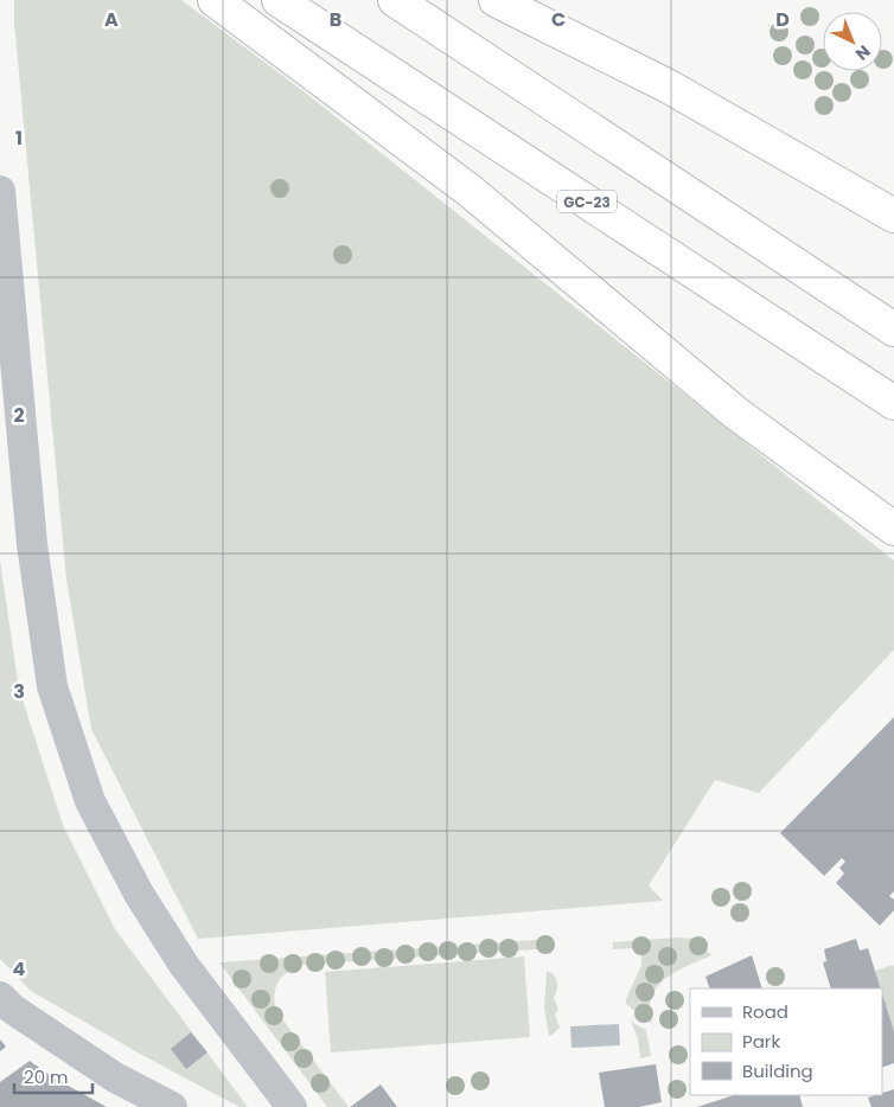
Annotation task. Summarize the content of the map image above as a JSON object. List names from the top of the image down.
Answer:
{
  "streets": {
    "highway": ["GC-23"]
  },
  "legend": ["Road", "Park", "Building"],
  "scale_bar": "20 m",
  "north": "bottom right",
  "grid": {
    "columns": [
      "A",
      "B",
      "C",
      "D"
    ],
    "rows": [
      "1",
      "2",
      "3",
      "4"
    ]
  }
}
